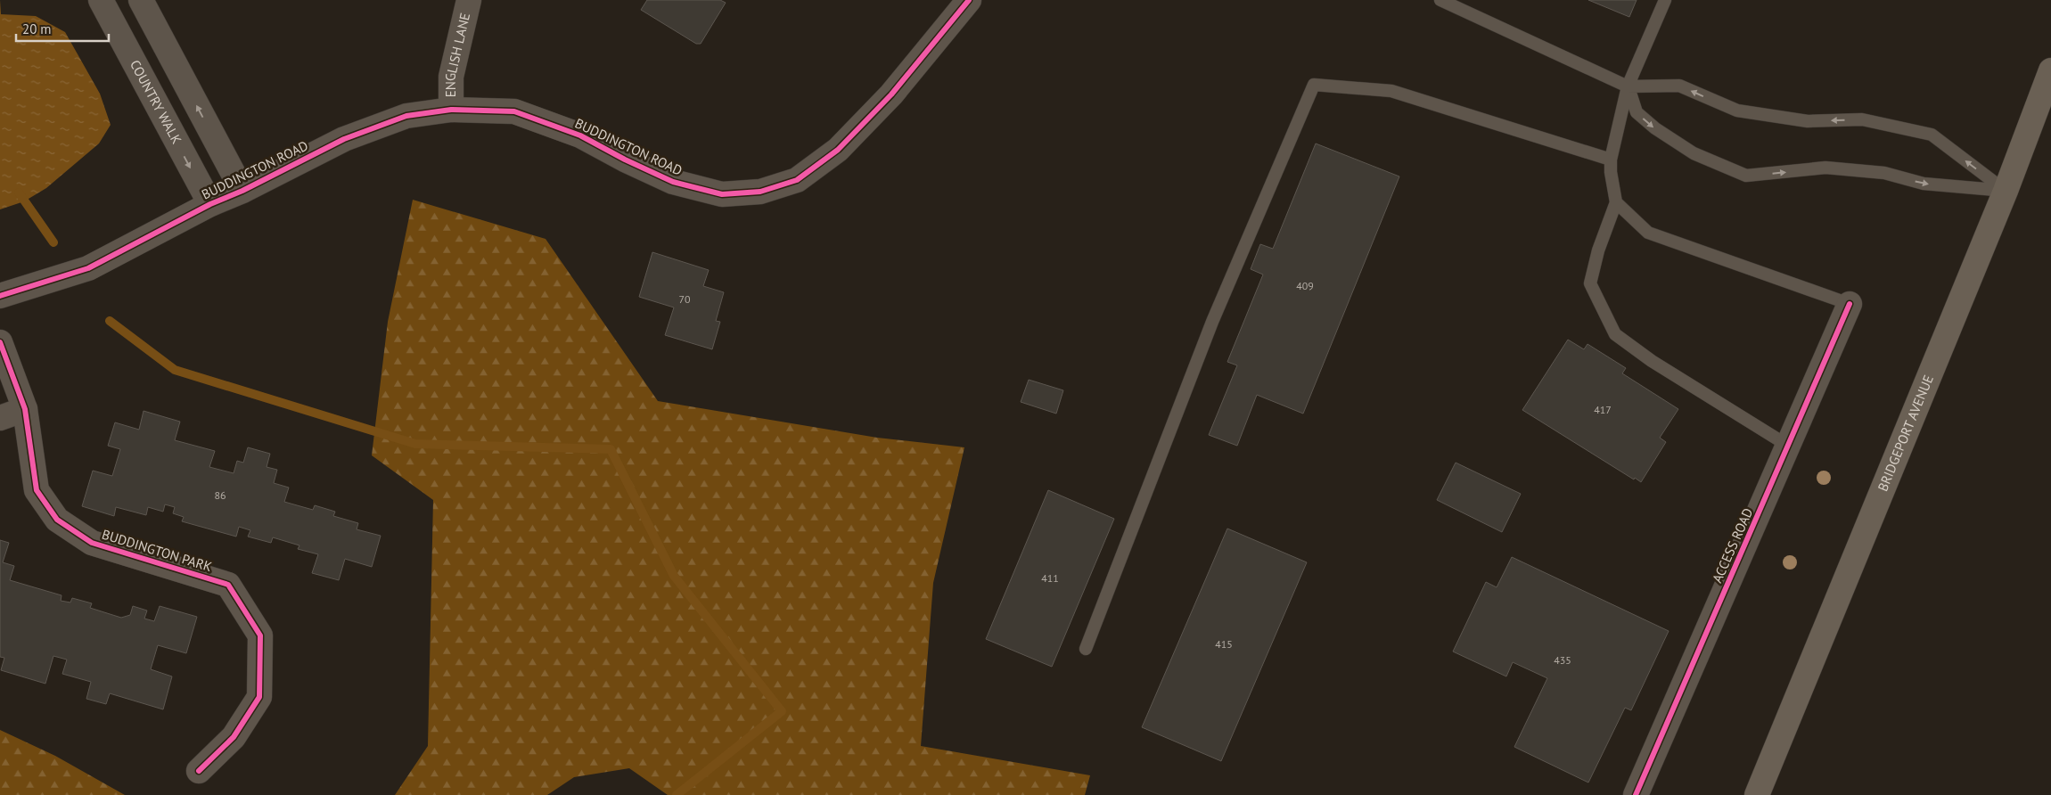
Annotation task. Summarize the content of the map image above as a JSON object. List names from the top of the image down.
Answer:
{
  "streets": {
    "main road": ["BRIDGEPORT AVENUE"],
    "street": [
      "ENGLISH LANE",
      "COUNTRY WALK",
      "BUDDINGTON ROAD",
      "ACCESS ROAD",
      "BUDDINGTON PARK"
    ]
  },
  "crossings": [
    ["ENGLISH LANE", "BUDDINGTON ROAD"],
    ["COUNTRY WALK", "BUDDINGTON ROAD"]
  ],
  "house_numbers": [
    "409",
    "70",
    "417",
    "86",
    "411",
    "415",
    "435"
  ],
  "scale_bar": "20 m"
}
